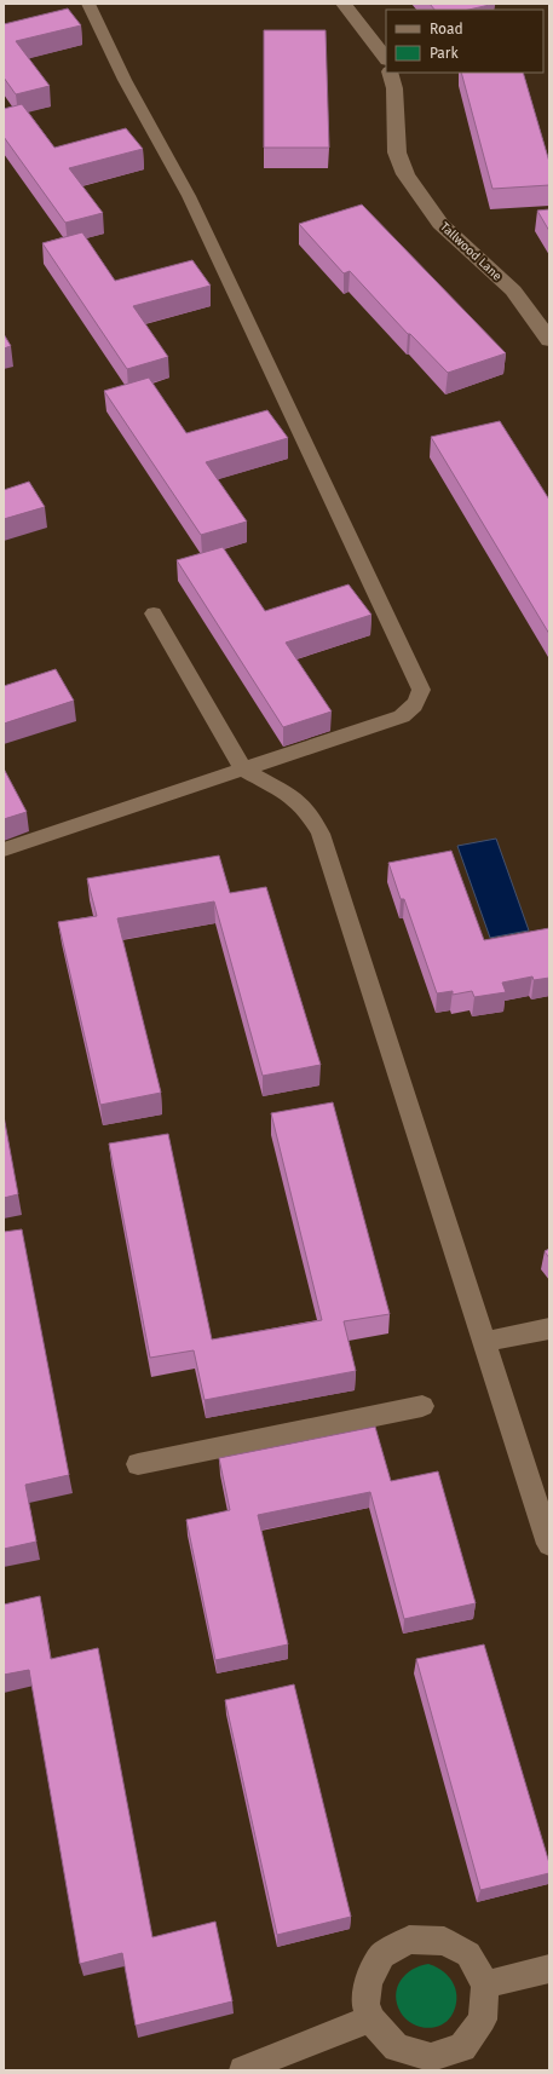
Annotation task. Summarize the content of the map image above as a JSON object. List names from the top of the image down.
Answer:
{
  "streets": {
    "street": ["Tallwood Lane"]
  },
  "legend": ["Road", "Park"]
}
